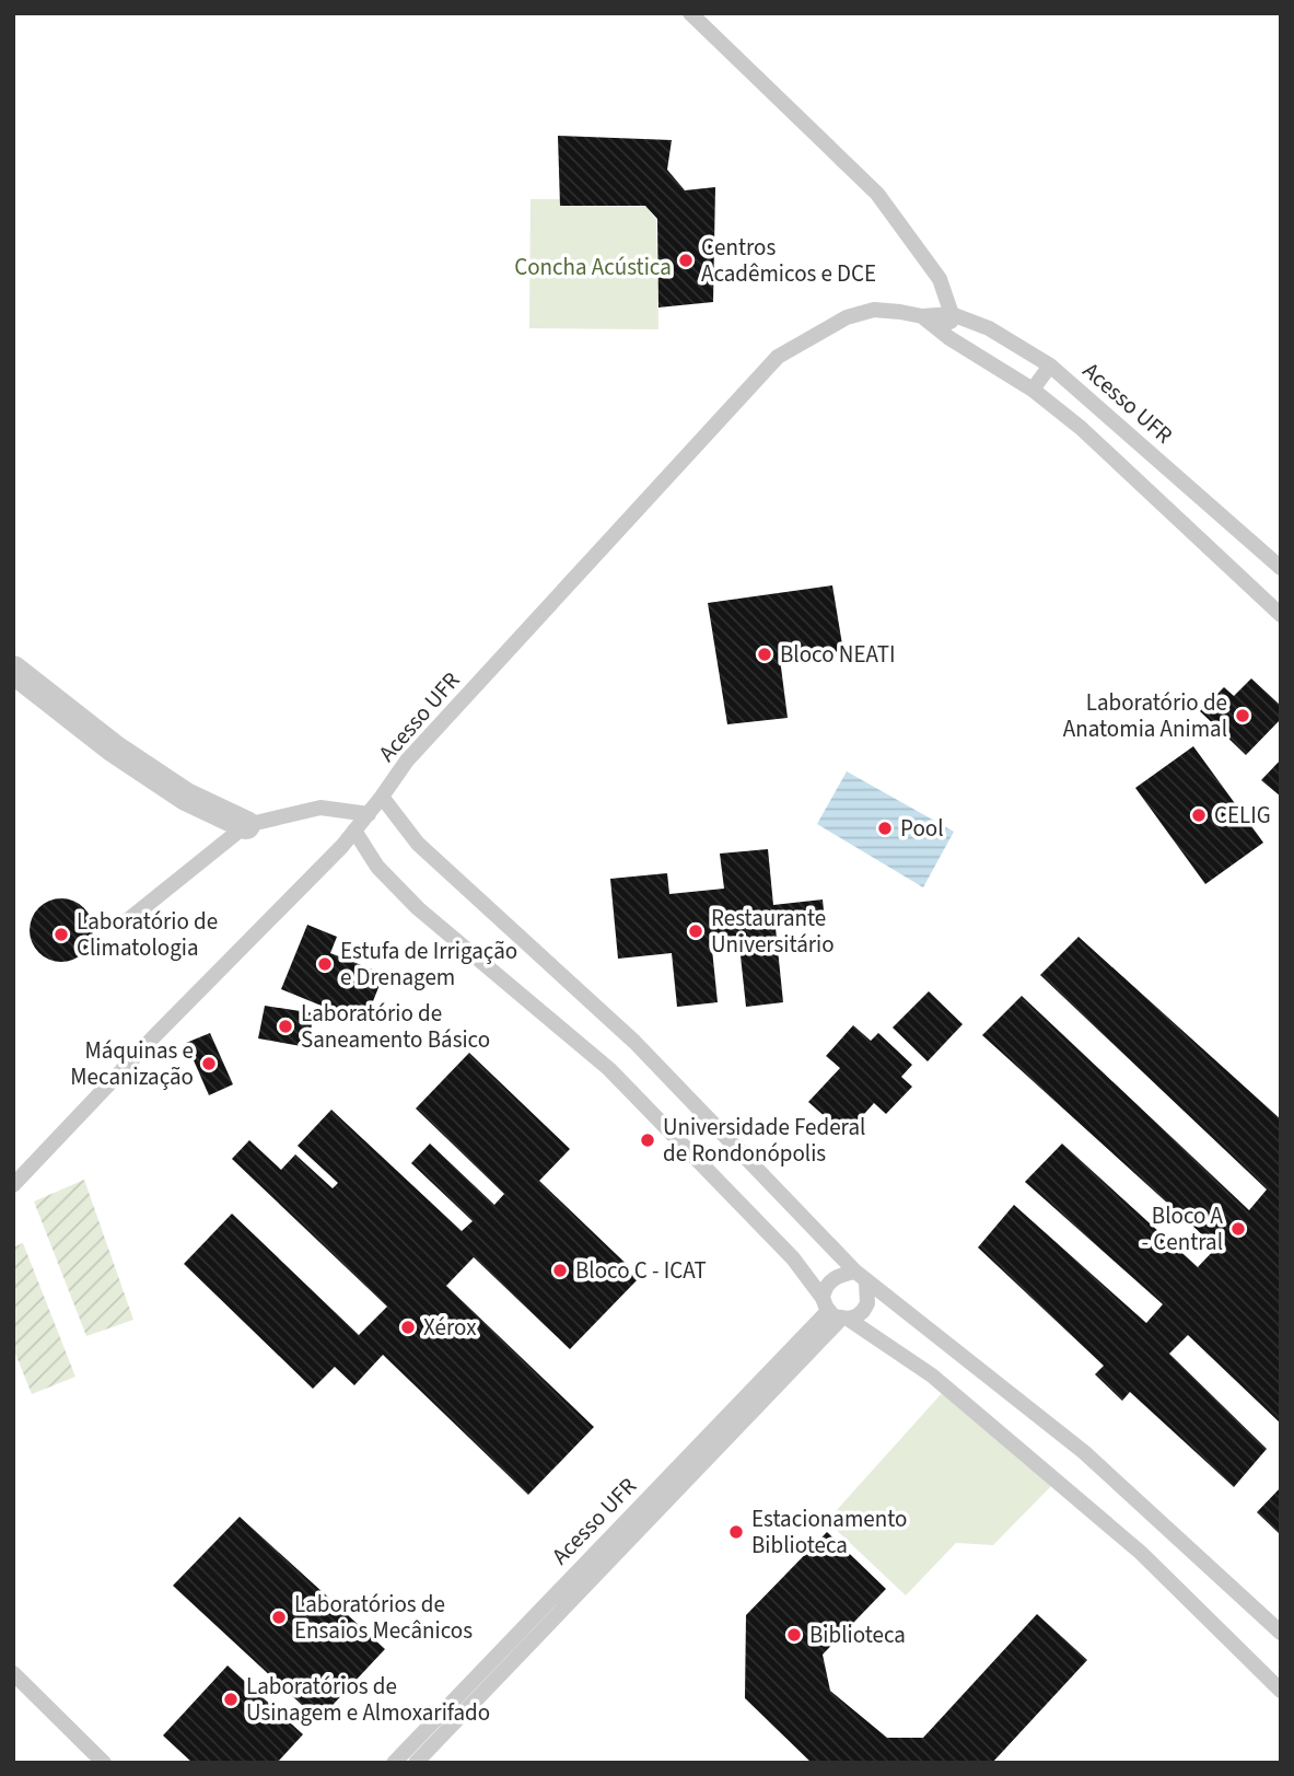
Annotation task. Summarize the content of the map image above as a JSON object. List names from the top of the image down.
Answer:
{
  "streets": {
    "lane": ["Acesso UFR"]
  },
  "parks": ["Concha Acústica"],
  "places": [
    "Centros Acadêmicos e DCE",
    "Bloco NEATI",
    "Laboratório de Anatomia Animal",
    "CELIG",
    "Pool",
    "Restaurante Universitário",
    "Laboratório de Climatologia",
    "Estufa de Irrigação e Drenagem",
    "Laboratório de Saneamento Básico",
    "Máquinas e Mecanização",
    "Universidade Federal de Rondonópolis",
    "Bloco A - Central",
    "Bloco C - ICAT",
    "Xérox",
    "Estacionamento Biblioteca",
    "Laboratórios de Ensaios Mecânicos",
    "Biblioteca",
    "Laboratórios de Usinagem e Almoxarifado"
  ]
}
